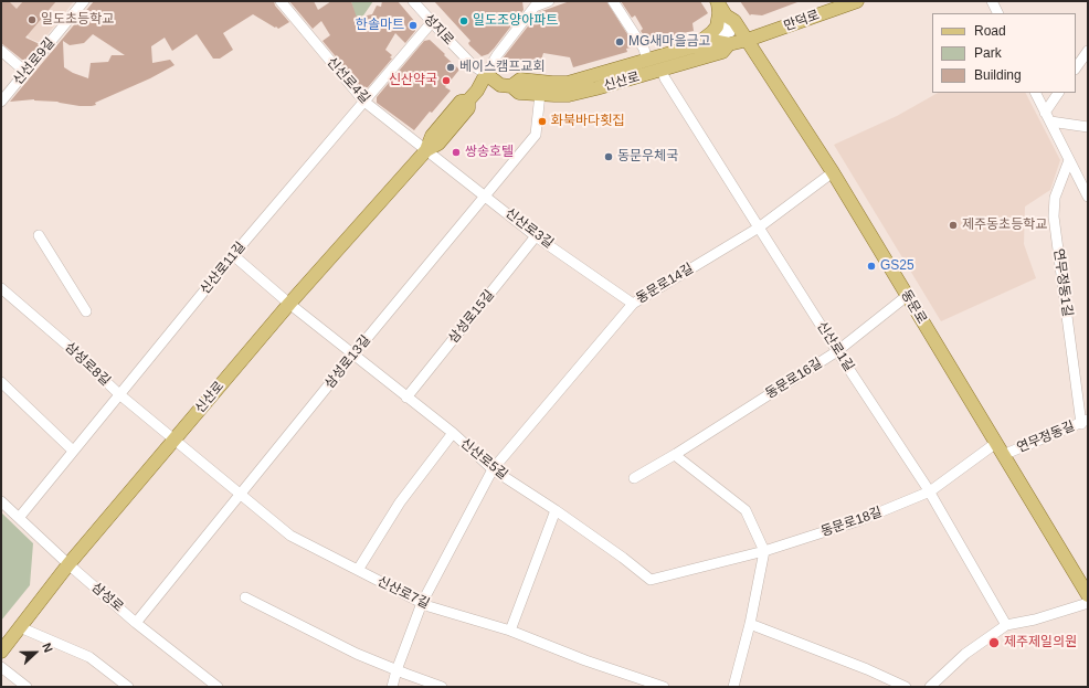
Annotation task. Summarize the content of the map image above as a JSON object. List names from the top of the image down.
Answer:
{
  "streets": {
    "main road": ["만덕로", "신산로", "동문로"],
    "street": [
      "성지로",
      "신선로9길",
      "신선로4길",
      "신산로3길",
      "신산로11길",
      "연무정동1길",
      "동문로14길",
      "삼성로15길",
      "신산로1길",
      "삼성로13길",
      "삼성로8길",
      "동문로16길",
      "연무정동길",
      "신산로5길",
      "동문로18길",
      "신산로7길",
      "삼성로"
    ]
  },
  "crossings": [
    ["만덕로", "신산로"],
    ["만덕로", "동문로"],
    ["성지로", "신산로"],
    ["성지로", "신산로11길"],
    ["신선로4길", "신산로"],
    ["신선로4길", "신산로3길"],
    ["신선로4길", "신산로11길"],
    ["신산로", "신산로3길"],
    ["신산로", "동문로"],
    ["신산로", "신산로1길"],
    ["신산로", "삼성로13길"],
    ["신산로", "삼성로8길"],
    ["신산로", "신산로5길"],
    ["신산로", "신산로7길"],
    ["신산로", "삼성로"],
    ["신산로3길", "동문로14길"],
    ["신산로3길", "삼성로15길"],
    ["신산로3길", "삼성로13길"],
    ["신산로11길", "삼성로8길"],
    ["신산로11길", "신산로5길"],
    ["신산로11길", "삼성로"],
    ["연무정동1길", "연무정동길"],
    ["동문로14길", "동문로"],
    ["동문로14길", "신산로1길"],
    ["동문로14길", "신산로5길"],
    ["동문로14길", "신산로7길"],
    ["동문로", "동문로16길"],
    ["동문로", "연무정동길"],
    ["동문로", "동문로18길"],
    ["삼성로15길", "신산로5길"],
    ["신산로1길", "동문로16길"],
    ["신산로1길", "동문로18길"],
    ["삼성로13길", "신산로5길"],
    ["삼성로13길", "신산로7길"],
    ["삼성로13길", "삼성로"],
    ["삼성로8길", "신산로7길"],
    ["연무정동길", "동문로18길"],
    ["신산로5길", "동문로18길"]
  ],
  "places": [
    "일도초등학교",
    "일도조양아파트",
    "한솔마트",
    "MG새마을금고",
    "베이스캠프교회",
    "신산약국",
    "화북바다횟집",
    "쌍송호텔",
    "동문우체국",
    "제주동초등학교",
    "GS25",
    "제주제일의원"
  ],
  "legend": ["Road", "Park", "Building"],
  "north": "right"
}
